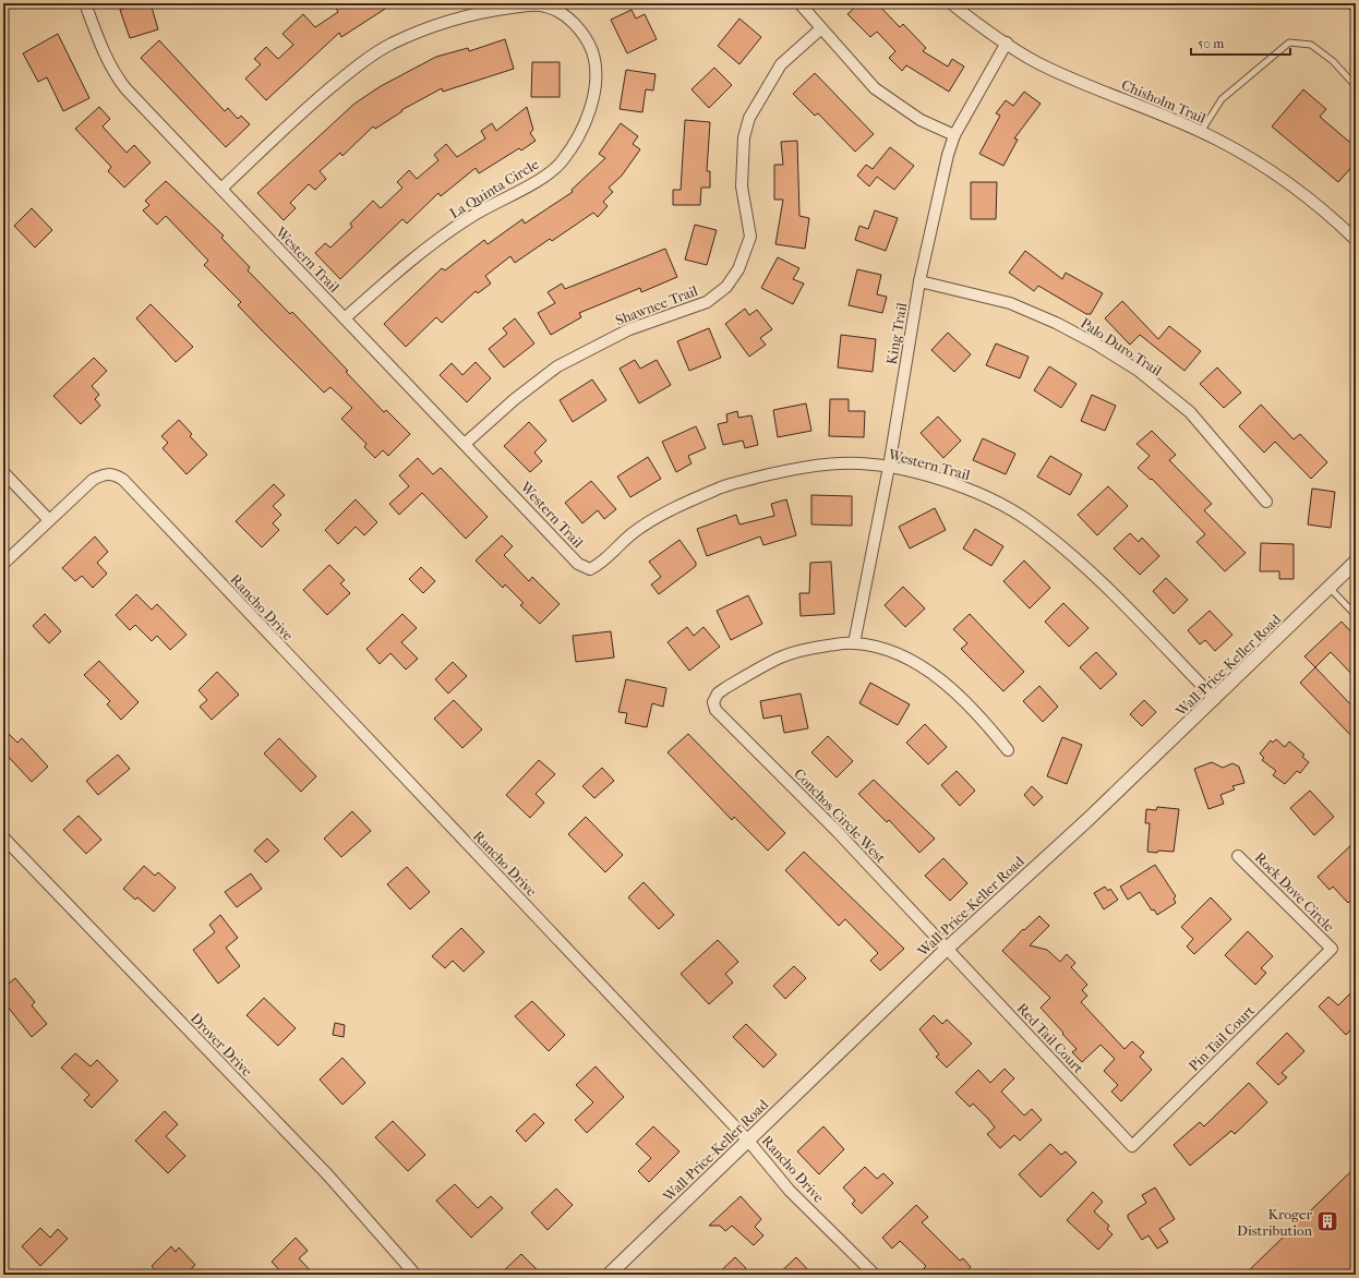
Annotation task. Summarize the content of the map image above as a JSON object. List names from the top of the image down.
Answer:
{
  "streets": {
    "street": [
      "Chisholm Trail",
      "La Quinta Circle",
      "Western Trail",
      "Shawnee Trail",
      "King Trail",
      "Palo Duro Trail",
      "Rancho Drive",
      "Wall-Price-Keller Road",
      "Conchos Circle West",
      "Rock Dove Circle",
      "Red Tail Court",
      "Pin Tail Court",
      "Drover Drive"
    ]
  },
  "crossings": [
    ["Chisholm Trail", "King Trail"],
    ["La Quinta Circle", "Western Trail"],
    ["Western Trail", "Shawnee Trail"],
    ["Western Trail", "King Trail"],
    ["Western Trail", "Wall-Price-Keller Road"],
    ["King Trail", "Palo Duro Trail"],
    ["King Trail", "Conchos Circle West"],
    ["Rancho Drive", "Wall-Price-Keller Road"],
    ["Wall-Price-Keller Road", "Conchos Circle West"],
    ["Wall-Price-Keller Road", "Red Tail Court"],
    ["Conchos Circle West", "Red Tail Court"],
    ["Rock Dove Circle", "Pin Tail Court"],
    ["Red Tail Court", "Pin Tail Court"]
  ],
  "places": {
    "building": ["Kroger Distribution"]
  },
  "scale_bar": "50 m"
}
